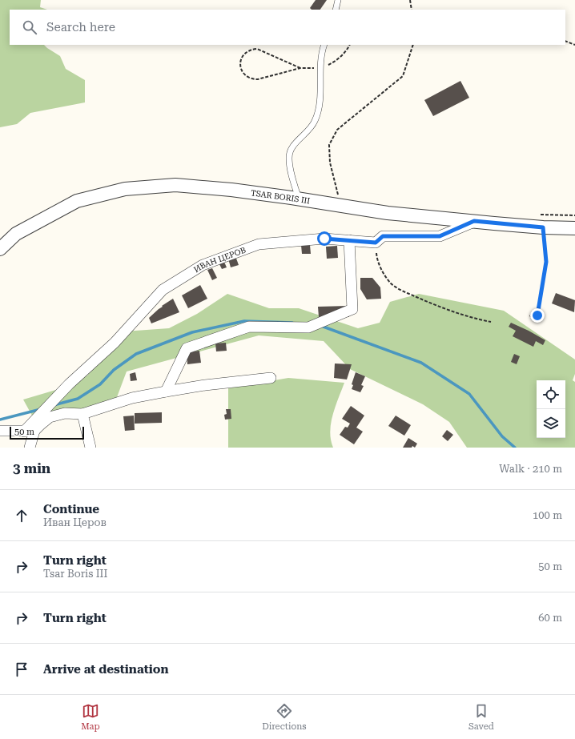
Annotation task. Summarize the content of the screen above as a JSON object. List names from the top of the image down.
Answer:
{
  "streets": {
    "street": ["TSAR BORIS III", "ИВАН ЦЕРОВ"]
  },
  "scale_bar": "50 m",
  "page": {
    "search": "Search here",
    "scale": "50 m",
    "heading": ["3 min", "Walk · 210 m"],
    "list": [
      ["Continue", "Иван Церов", "100 m"],
      ["Turn right", "Tsar Boris III", "50 m"],
      ["Turn right", "60 m"],
      "Arrive at destination"
    ],
    "nav": ["Map", "Directions", "Saved"]
  }
}
